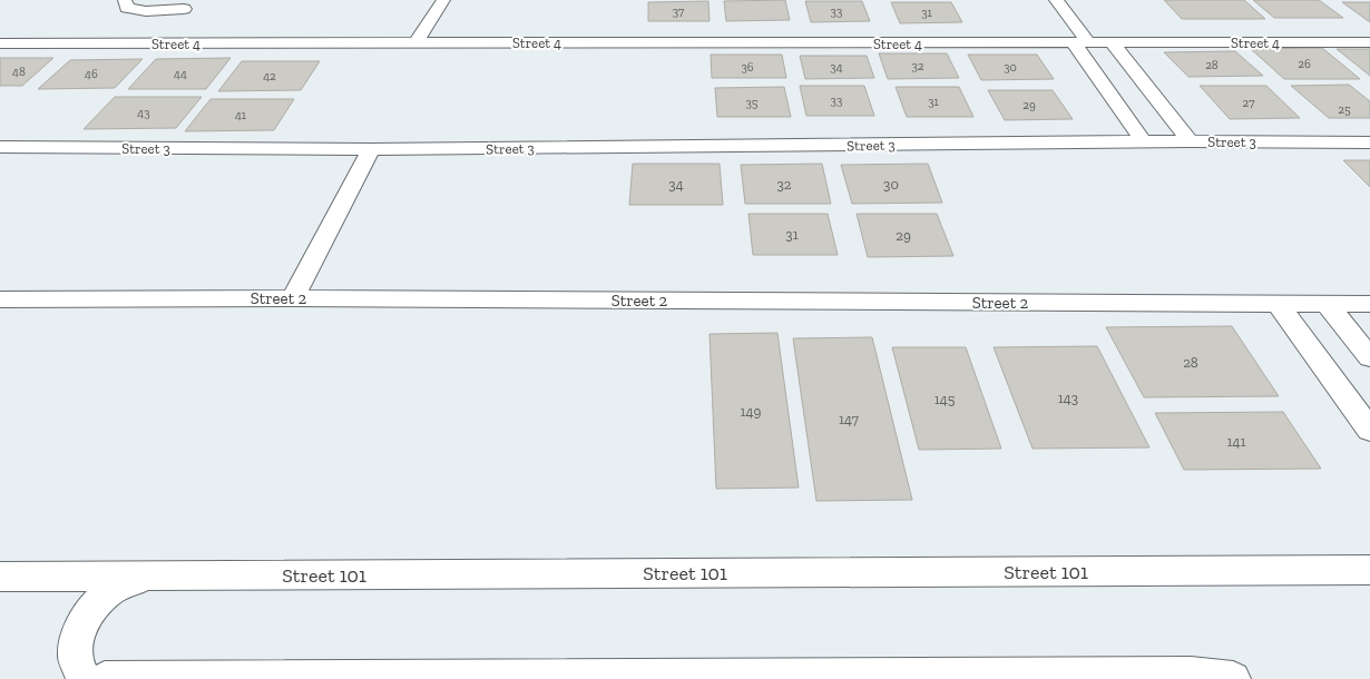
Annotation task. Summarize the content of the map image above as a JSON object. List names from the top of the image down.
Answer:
{
  "streets": {
    "street": [
      "Street 4",
      "Street 3",
      "Street 2",
      "Street 101"
    ]
  },
  "house_numbers": [
    "37",
    "33",
    "31",
    "26",
    "28",
    "32",
    "36",
    "34",
    "30",
    "48",
    "46",
    "44",
    "42",
    "33",
    "31",
    "35",
    "27",
    "29",
    "25",
    "43",
    "41",
    "34",
    "32",
    "30",
    "31",
    "29",
    "28",
    "143",
    "145",
    "149",
    "147",
    "141"
  ]
}
